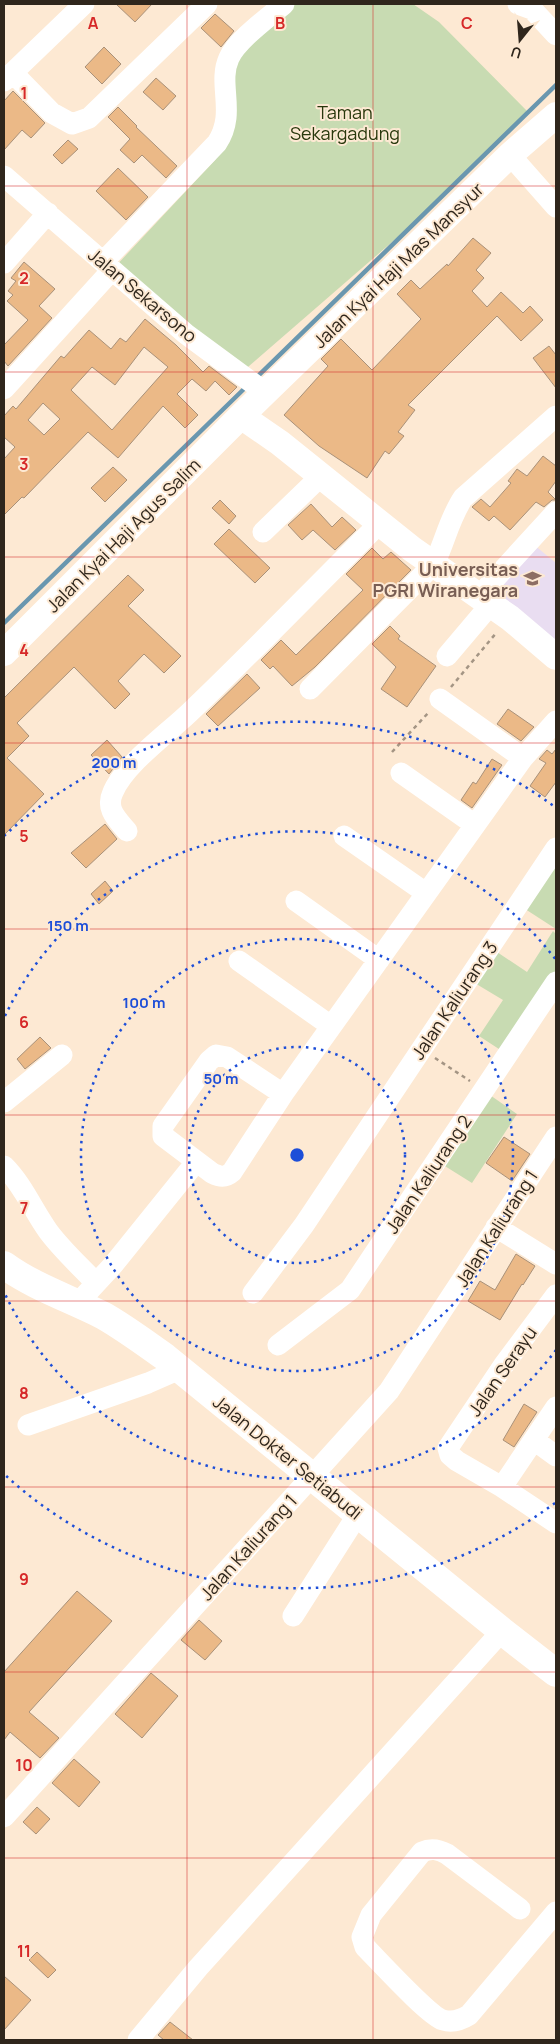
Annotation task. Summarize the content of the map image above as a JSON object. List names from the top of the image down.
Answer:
{
  "streets": {
    "highway": ["Jalan Dokter Setiabudi"],
    "main road": ["Jalan Kyai Haji Mas Mansyur", "Jalan Kyai Haji Agus Salim"],
    "street": [
      "Jalan Sekarsono",
      "Jalan Kaliurang 3",
      "Jalan Kaliurang 2",
      "Jalan Kaliurang 1",
      "Jalan Serayu"
    ]
  },
  "crossings": [
    ["Jalan Kyai Haji Mas Mansyur", "Jalan Sekarsono"],
    ["Jalan Kyai Haji Mas Mansyur", "Jalan Kyai Haji Agus Salim"],
    ["Jalan Kaliurang 1", "Jalan Dokter Setiabudi"]
  ],
  "parks": ["Taman Sekargadung"],
  "places": {
    "school or university": ["Universitas PGRI Wiranegara"]
  },
  "north": "bottom",
  "grid": {
    "columns": ["A", "B", "C"],
    "rows": [
      "1",
      "2",
      "3",
      "4",
      "5",
      "6",
      "7",
      "8",
      "9",
      "10",
      "11"
    ]
  },
  "rings": [
    "200 m",
    "150 m",
    "100 m",
    "50 m"
  ]
}
